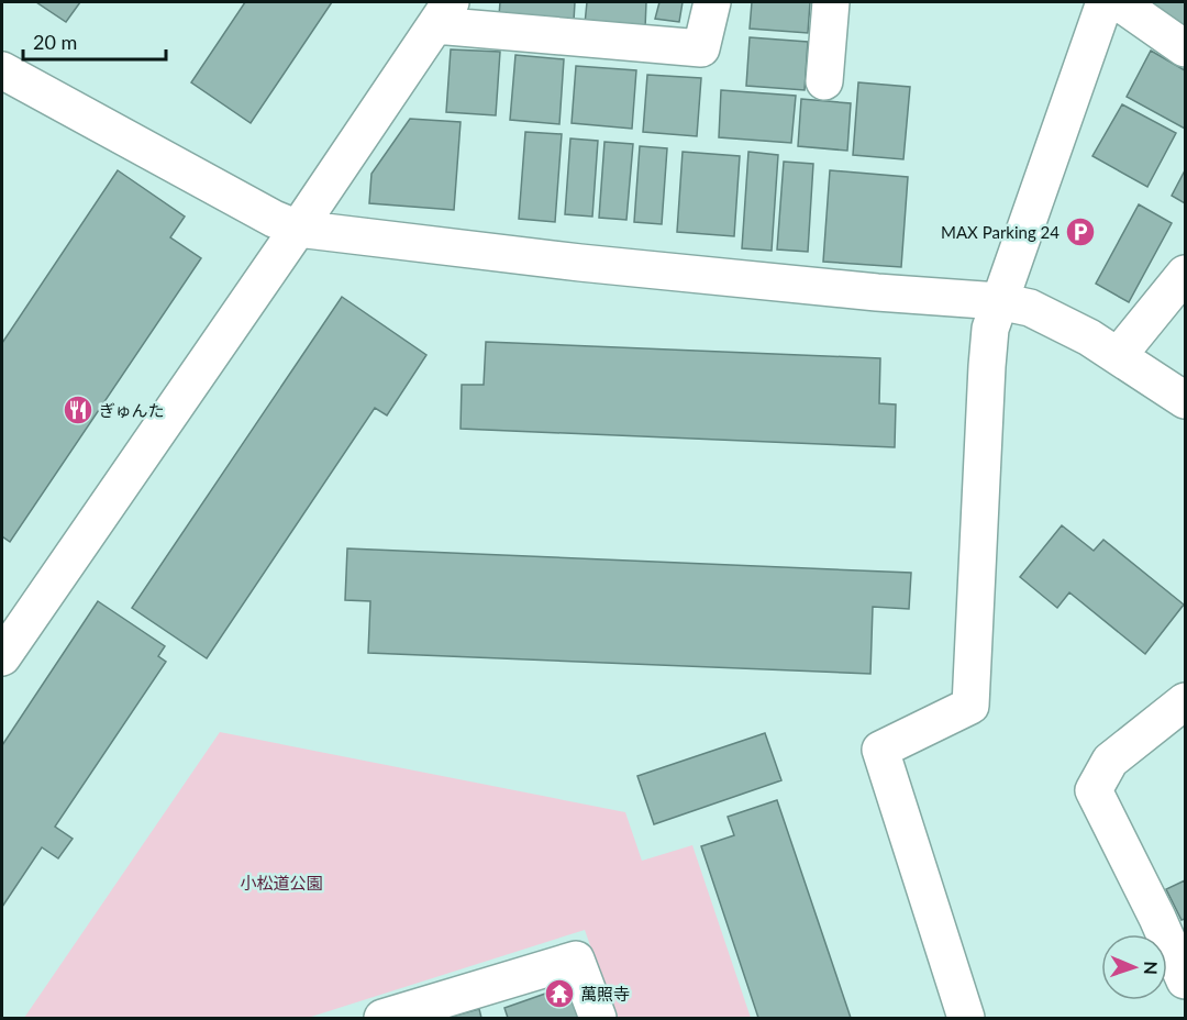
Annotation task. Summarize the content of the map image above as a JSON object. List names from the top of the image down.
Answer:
{
  "parks": ["小松道公園"],
  "places": {
    "parking": ["MAX Parking 24"],
    "restaurant": ["ぎゅんた"],
    "temple": ["萬照寺"]
  },
  "scale_bar": "20 m",
  "north": "right"
}
